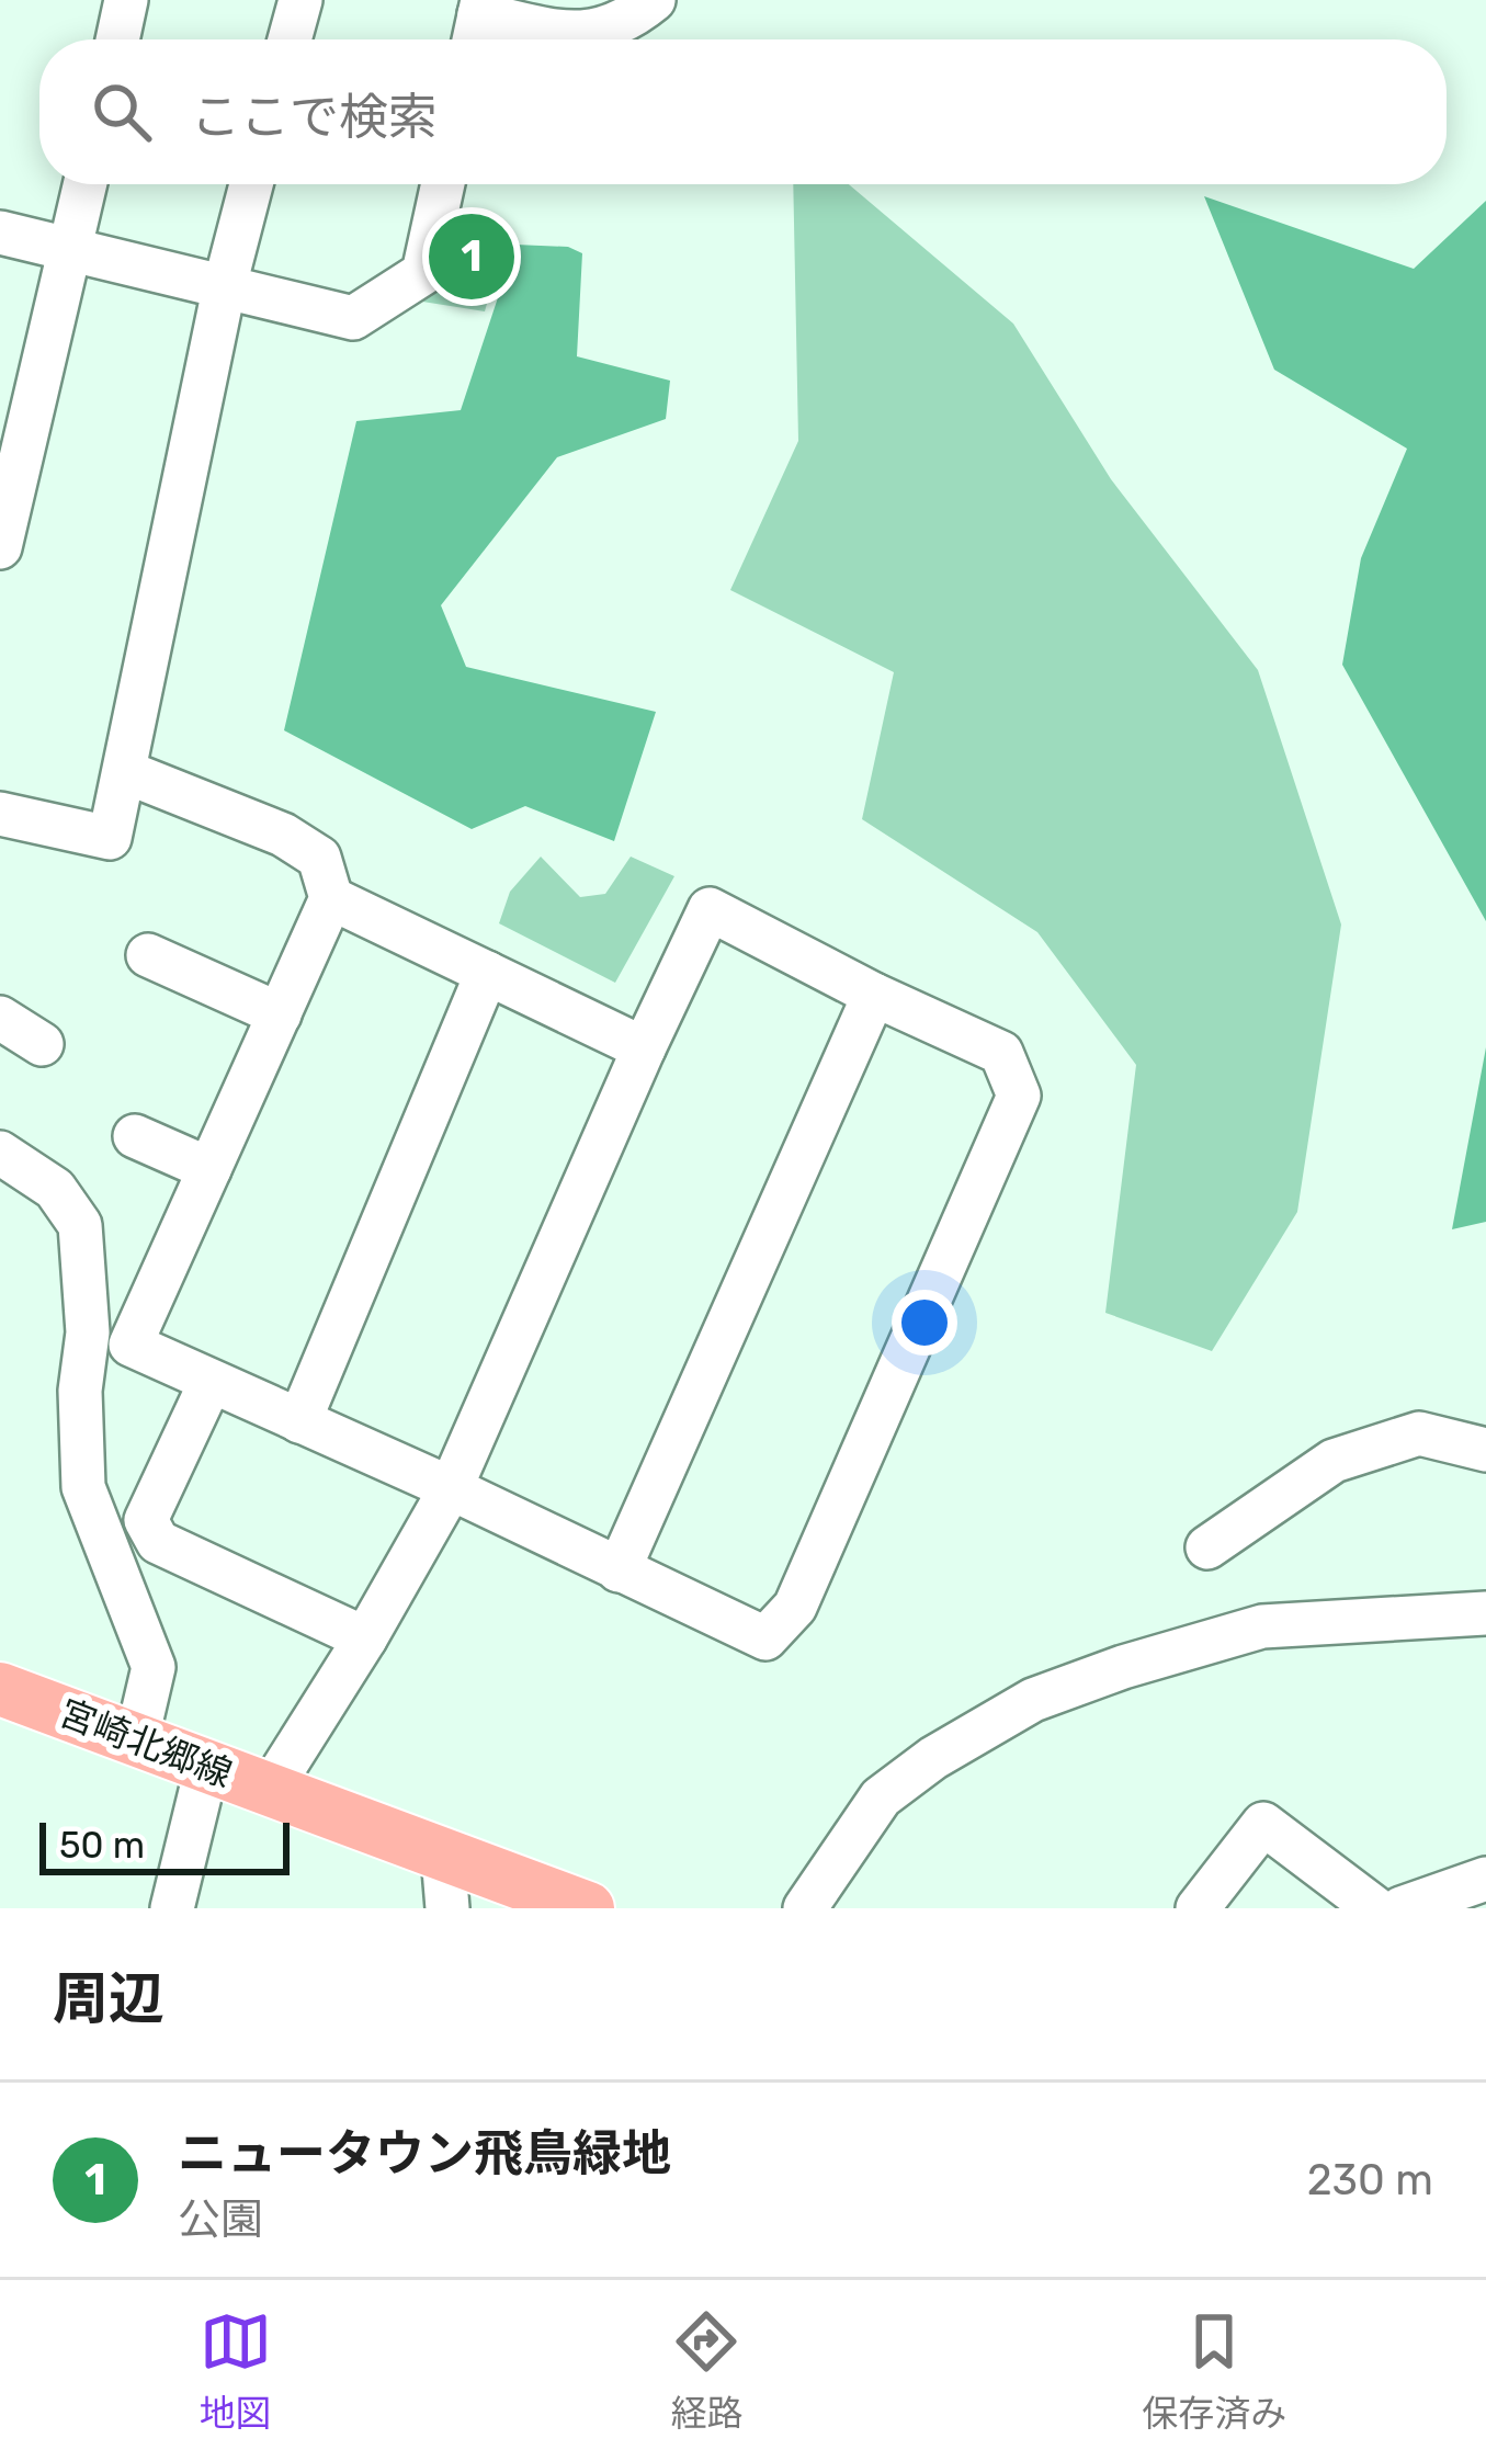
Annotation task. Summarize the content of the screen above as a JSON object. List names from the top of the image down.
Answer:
{
  "streets": {
    "main road": ["宮崎北郷線"]
  },
  "scale_bar": "50 m",
  "page": {
    "search": "ここで検索",
    "pins": "1",
    "scale": "50 m",
    "heading": "周辺",
    "list": [
      {
        "mark": "1",
        "name": "ニュータウン飛鳥緑地",
        "note": "公園",
        "value": "230 m"
      }
    ],
    "nav": ["地図", "経路", "保存済み"]
  }
}
